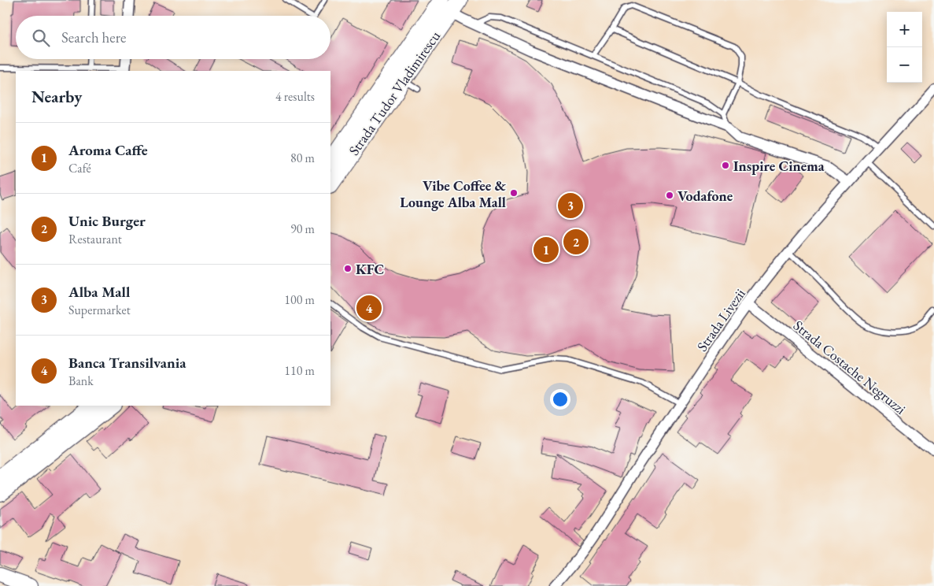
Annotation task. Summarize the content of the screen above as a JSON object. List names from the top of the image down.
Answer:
{
  "streets": {
    "main road": ["Strada Tudor Vladimirescu"],
    "street": ["Strada Livezii", "Strada Costache Negruzzi"]
  },
  "crossings": [
    ["Strada Livezii", "Strada Costache Negruzzi"]
  ],
  "places": [
    "Inspire Cinema",
    "Vibe Coffee & Lounge Alba Mall",
    "Vodafone",
    "KFC"
  ],
  "page": {
    "map_buttons": ["+", "−"],
    "search": "Search here",
    "heading": ["Nearby", "4 results"],
    "list": [
      {
        "mark": "1",
        "name": "Aroma Caffe",
        "note": "Café",
        "value": "80 m"
      },
      {
        "mark": "2",
        "name": "Unic Burger",
        "note": "Restaurant",
        "value": "90 m"
      },
      {
        "mark": "3",
        "name": "Alba Mall",
        "note": "Supermarket",
        "value": "100 m"
      },
      {
        "mark": "4",
        "name": "Banca Transilvania",
        "note": "Bank",
        "value": "110 m"
      }
    ],
    "pins": [
      "3",
      "2",
      "1",
      "4"
    ]
  }
}
